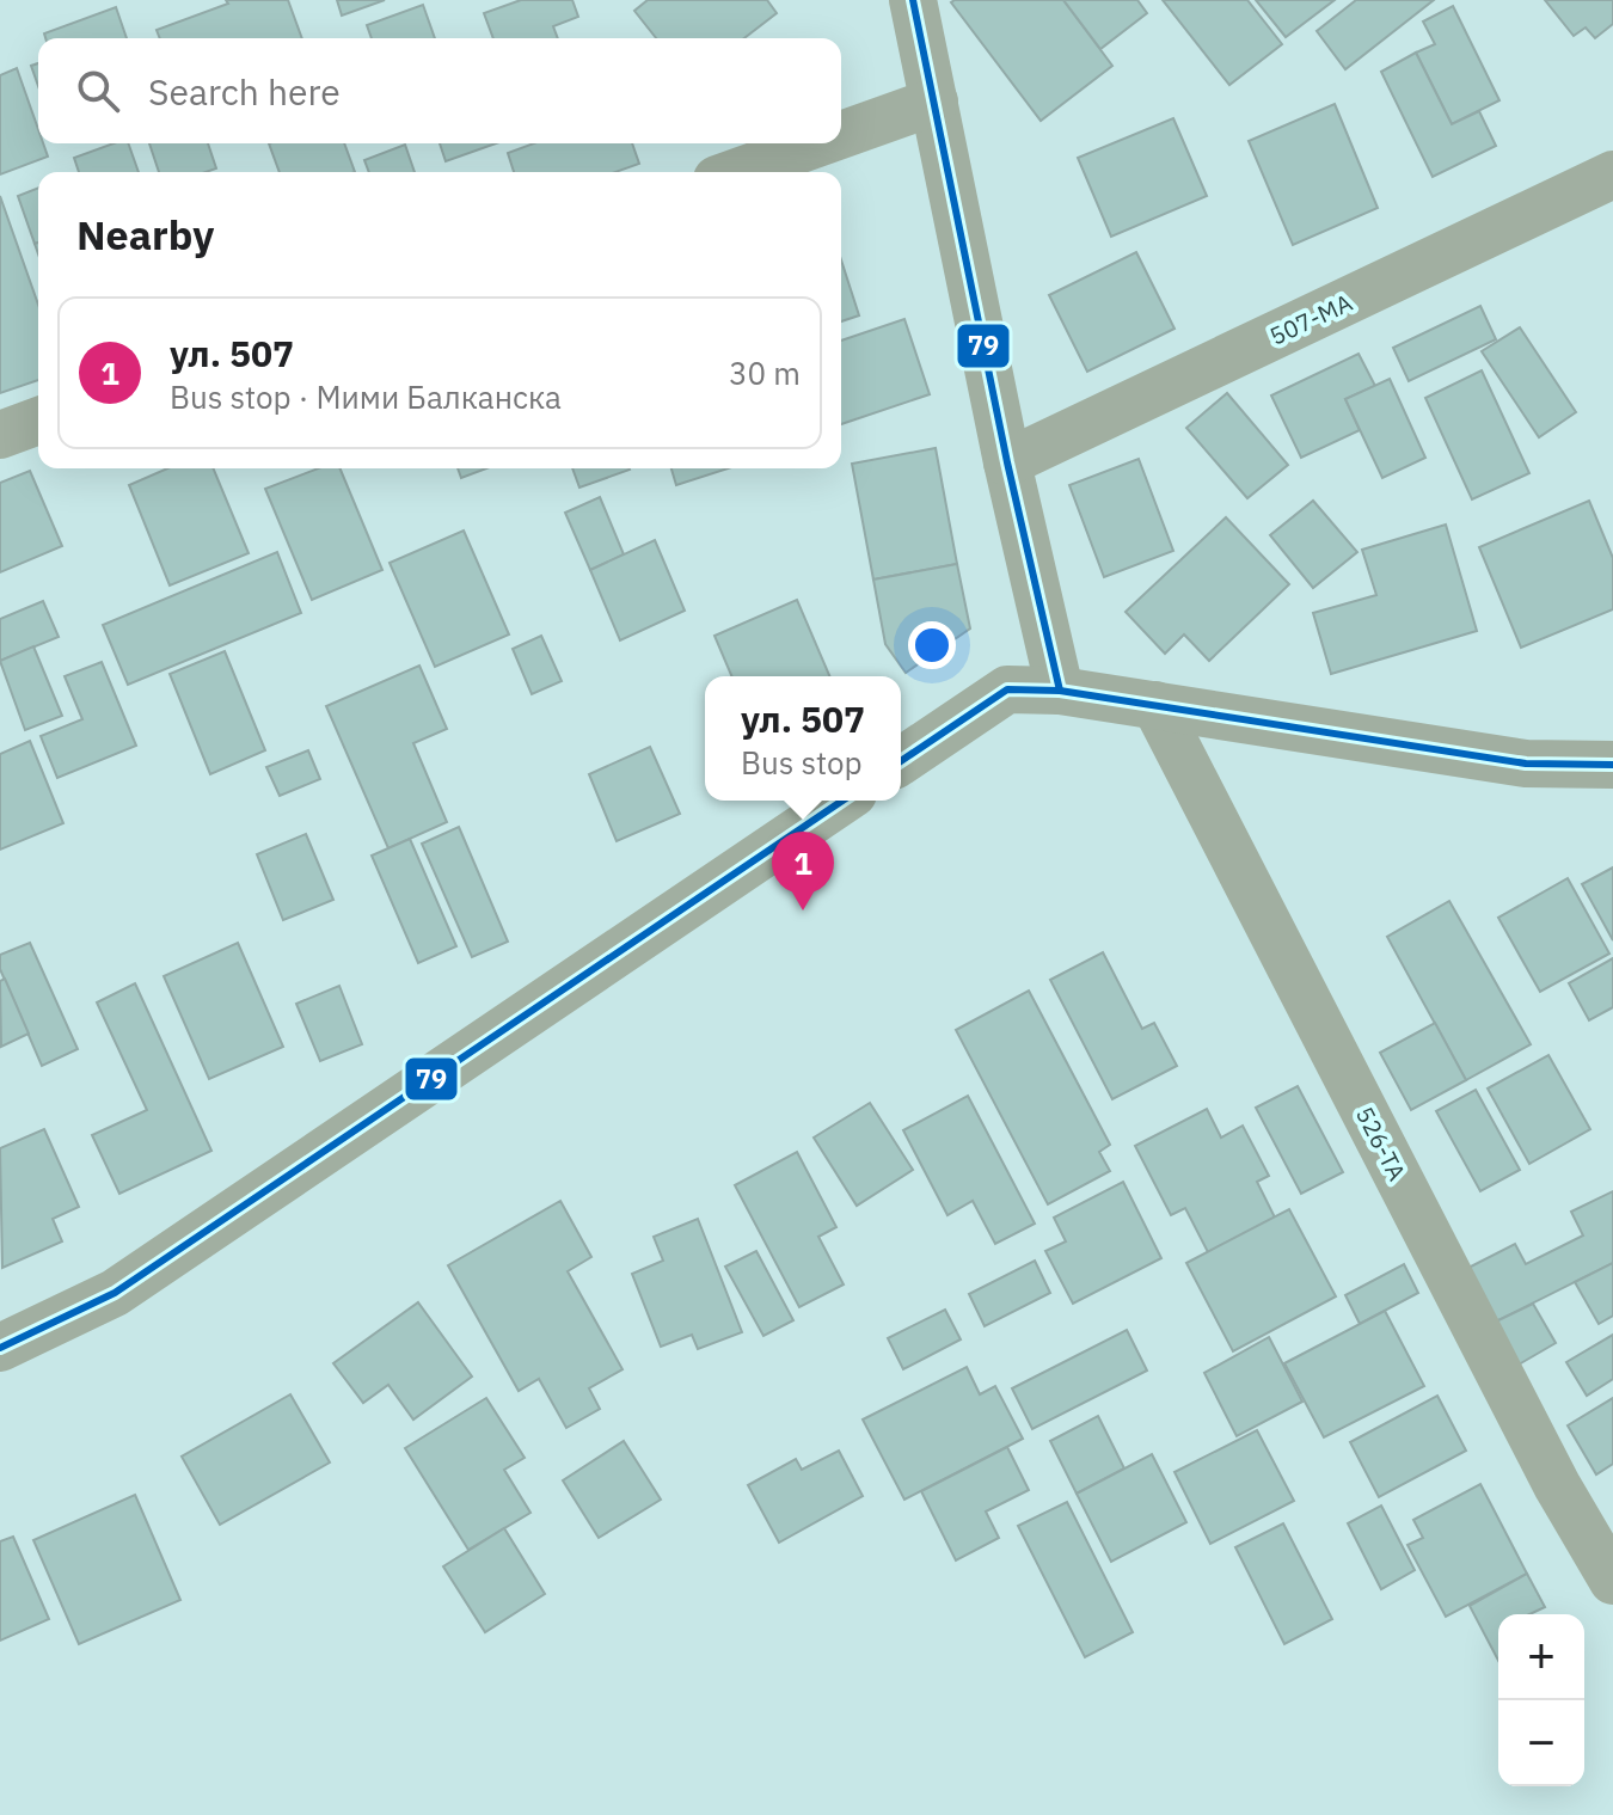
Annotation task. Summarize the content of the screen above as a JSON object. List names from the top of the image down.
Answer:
{
  "streets": {
    "street": ["507-МА", "526-ТА"]
  },
  "lines": ["transit line 79"],
  "page": {
    "search": "Search here",
    "heading": "Nearby",
    "list": [
      {
        "mark": "1",
        "name": "ул. 507",
        "note": "Bus stop · Мими Балканска",
        "value": "30 m"
      }
    ],
    "popup": ["ул. 507", "Bus stop"],
    "pins": "1",
    "map_buttons": ["+", "−"]
  }
}
